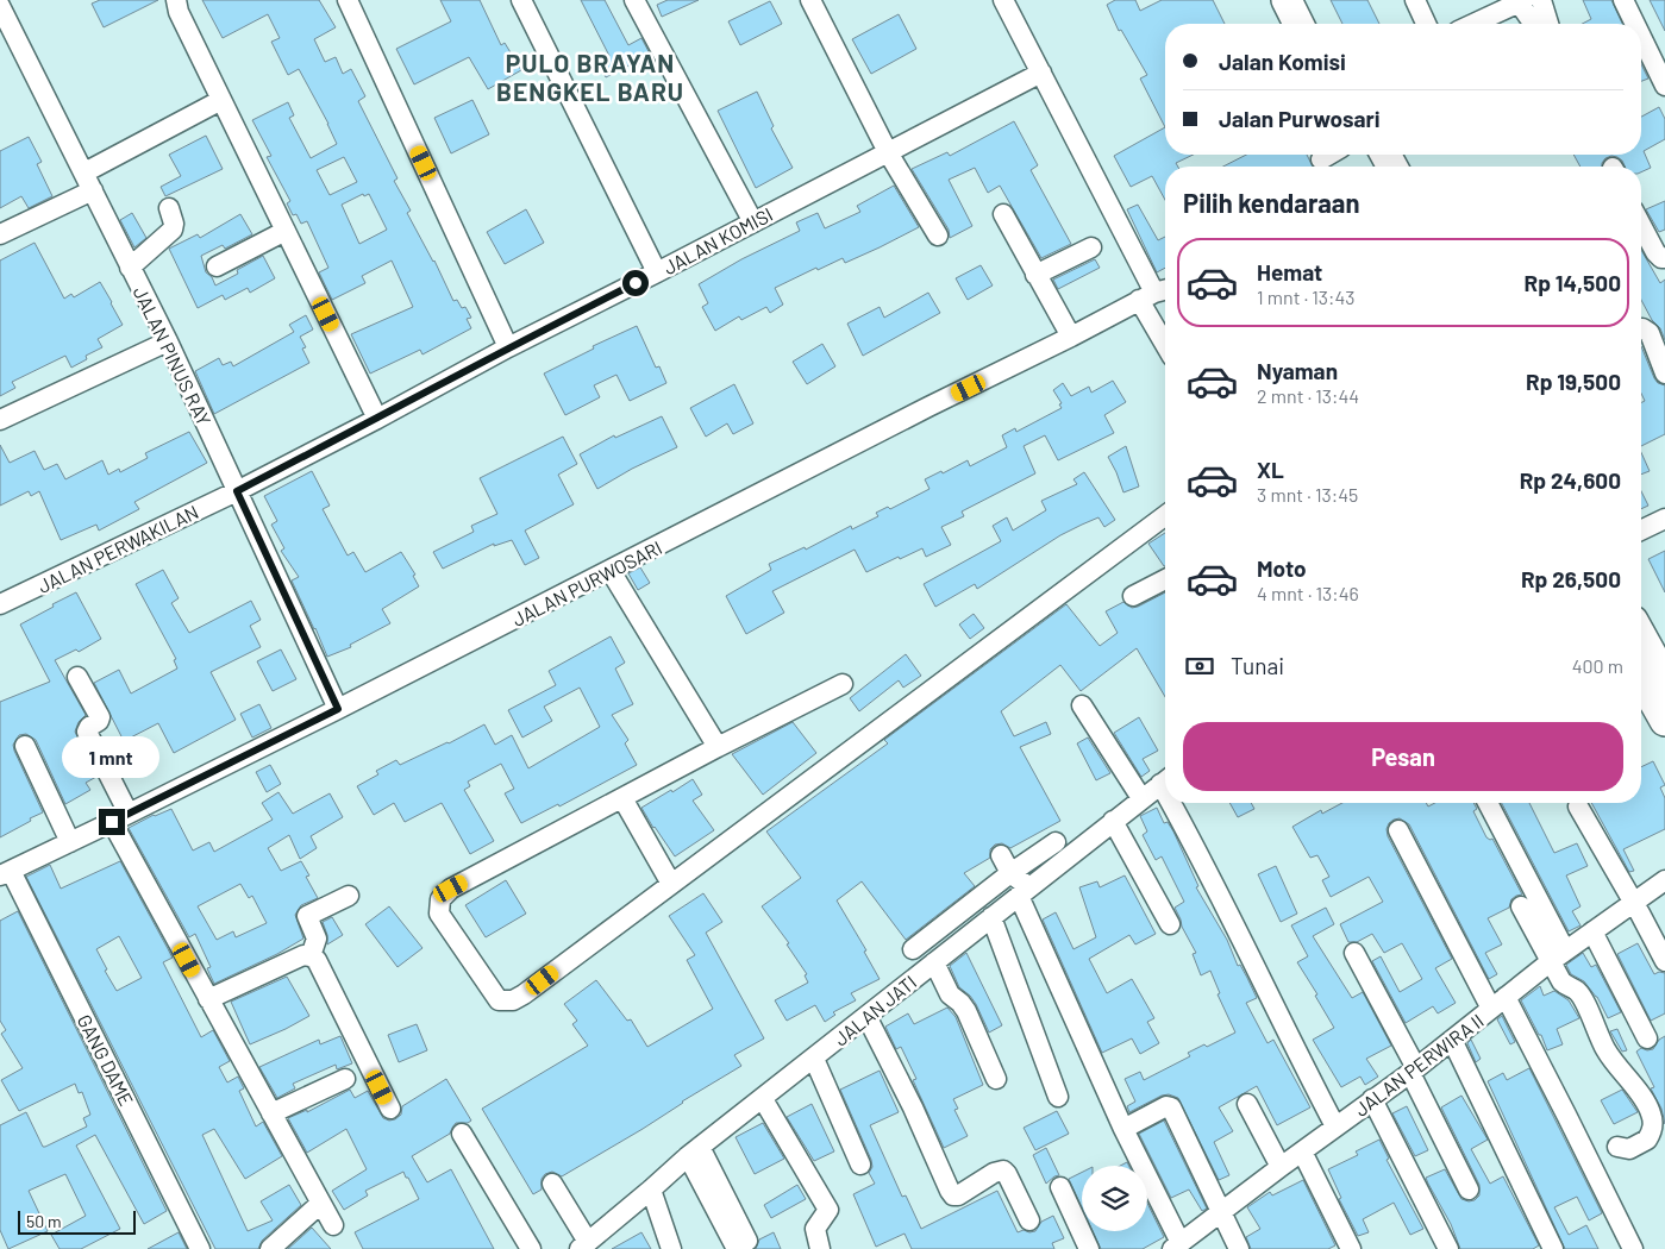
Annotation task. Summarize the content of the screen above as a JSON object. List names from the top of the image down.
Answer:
{
  "streets": {
    "street": [
      "JALAN KOMISI",
      "JALAN PINUS RAY",
      "JALAN PERWAKILAN",
      "JALAN PURWOSARI",
      "JALAN JATI",
      "GANG DAME",
      "JALAN PERWIRA II"
    ]
  },
  "crossings": [
    ["JALAN KOMISI", "JALAN PINUS RAY"],
    ["JALAN KOMISI", "JALAN PERWAKILAN"],
    ["JALAN PINUS RAY", "JALAN PERWAKILAN"],
    ["JALAN PINUS RAY", "JALAN PURWOSARI"],
    ["JALAN PURWOSARI", "GANG DAME"]
  ],
  "districts": ["PULO BRAYAN BENGKEL BARU"],
  "scale_bar": "50 m",
  "page": {
    "banner": ["Jalan Komisi", "Jalan Purwosari"],
    "heading": "Pilih kendaraan",
    "list": [
      {
        "name": "Hemat",
        "note": "1 mnt · 13:43",
        "value": "Rp 14,500"
      },
      {
        "name": "Nyaman",
        "note": "2 mnt · 13:44",
        "value": "Rp 19,500"
      },
      {
        "name": "XL",
        "note": "3 mnt · 13:45",
        "value": "Rp 24,600"
      },
      {
        "name": "Moto",
        "note": "4 mnt · 13:46",
        "value": "Rp 26,500"
      }
    ],
    "pay": ["Tunai", "400 m"],
    "buttons": "Pesan",
    "bubble": "1 mnt",
    "scale": "50 m"
  }
}
